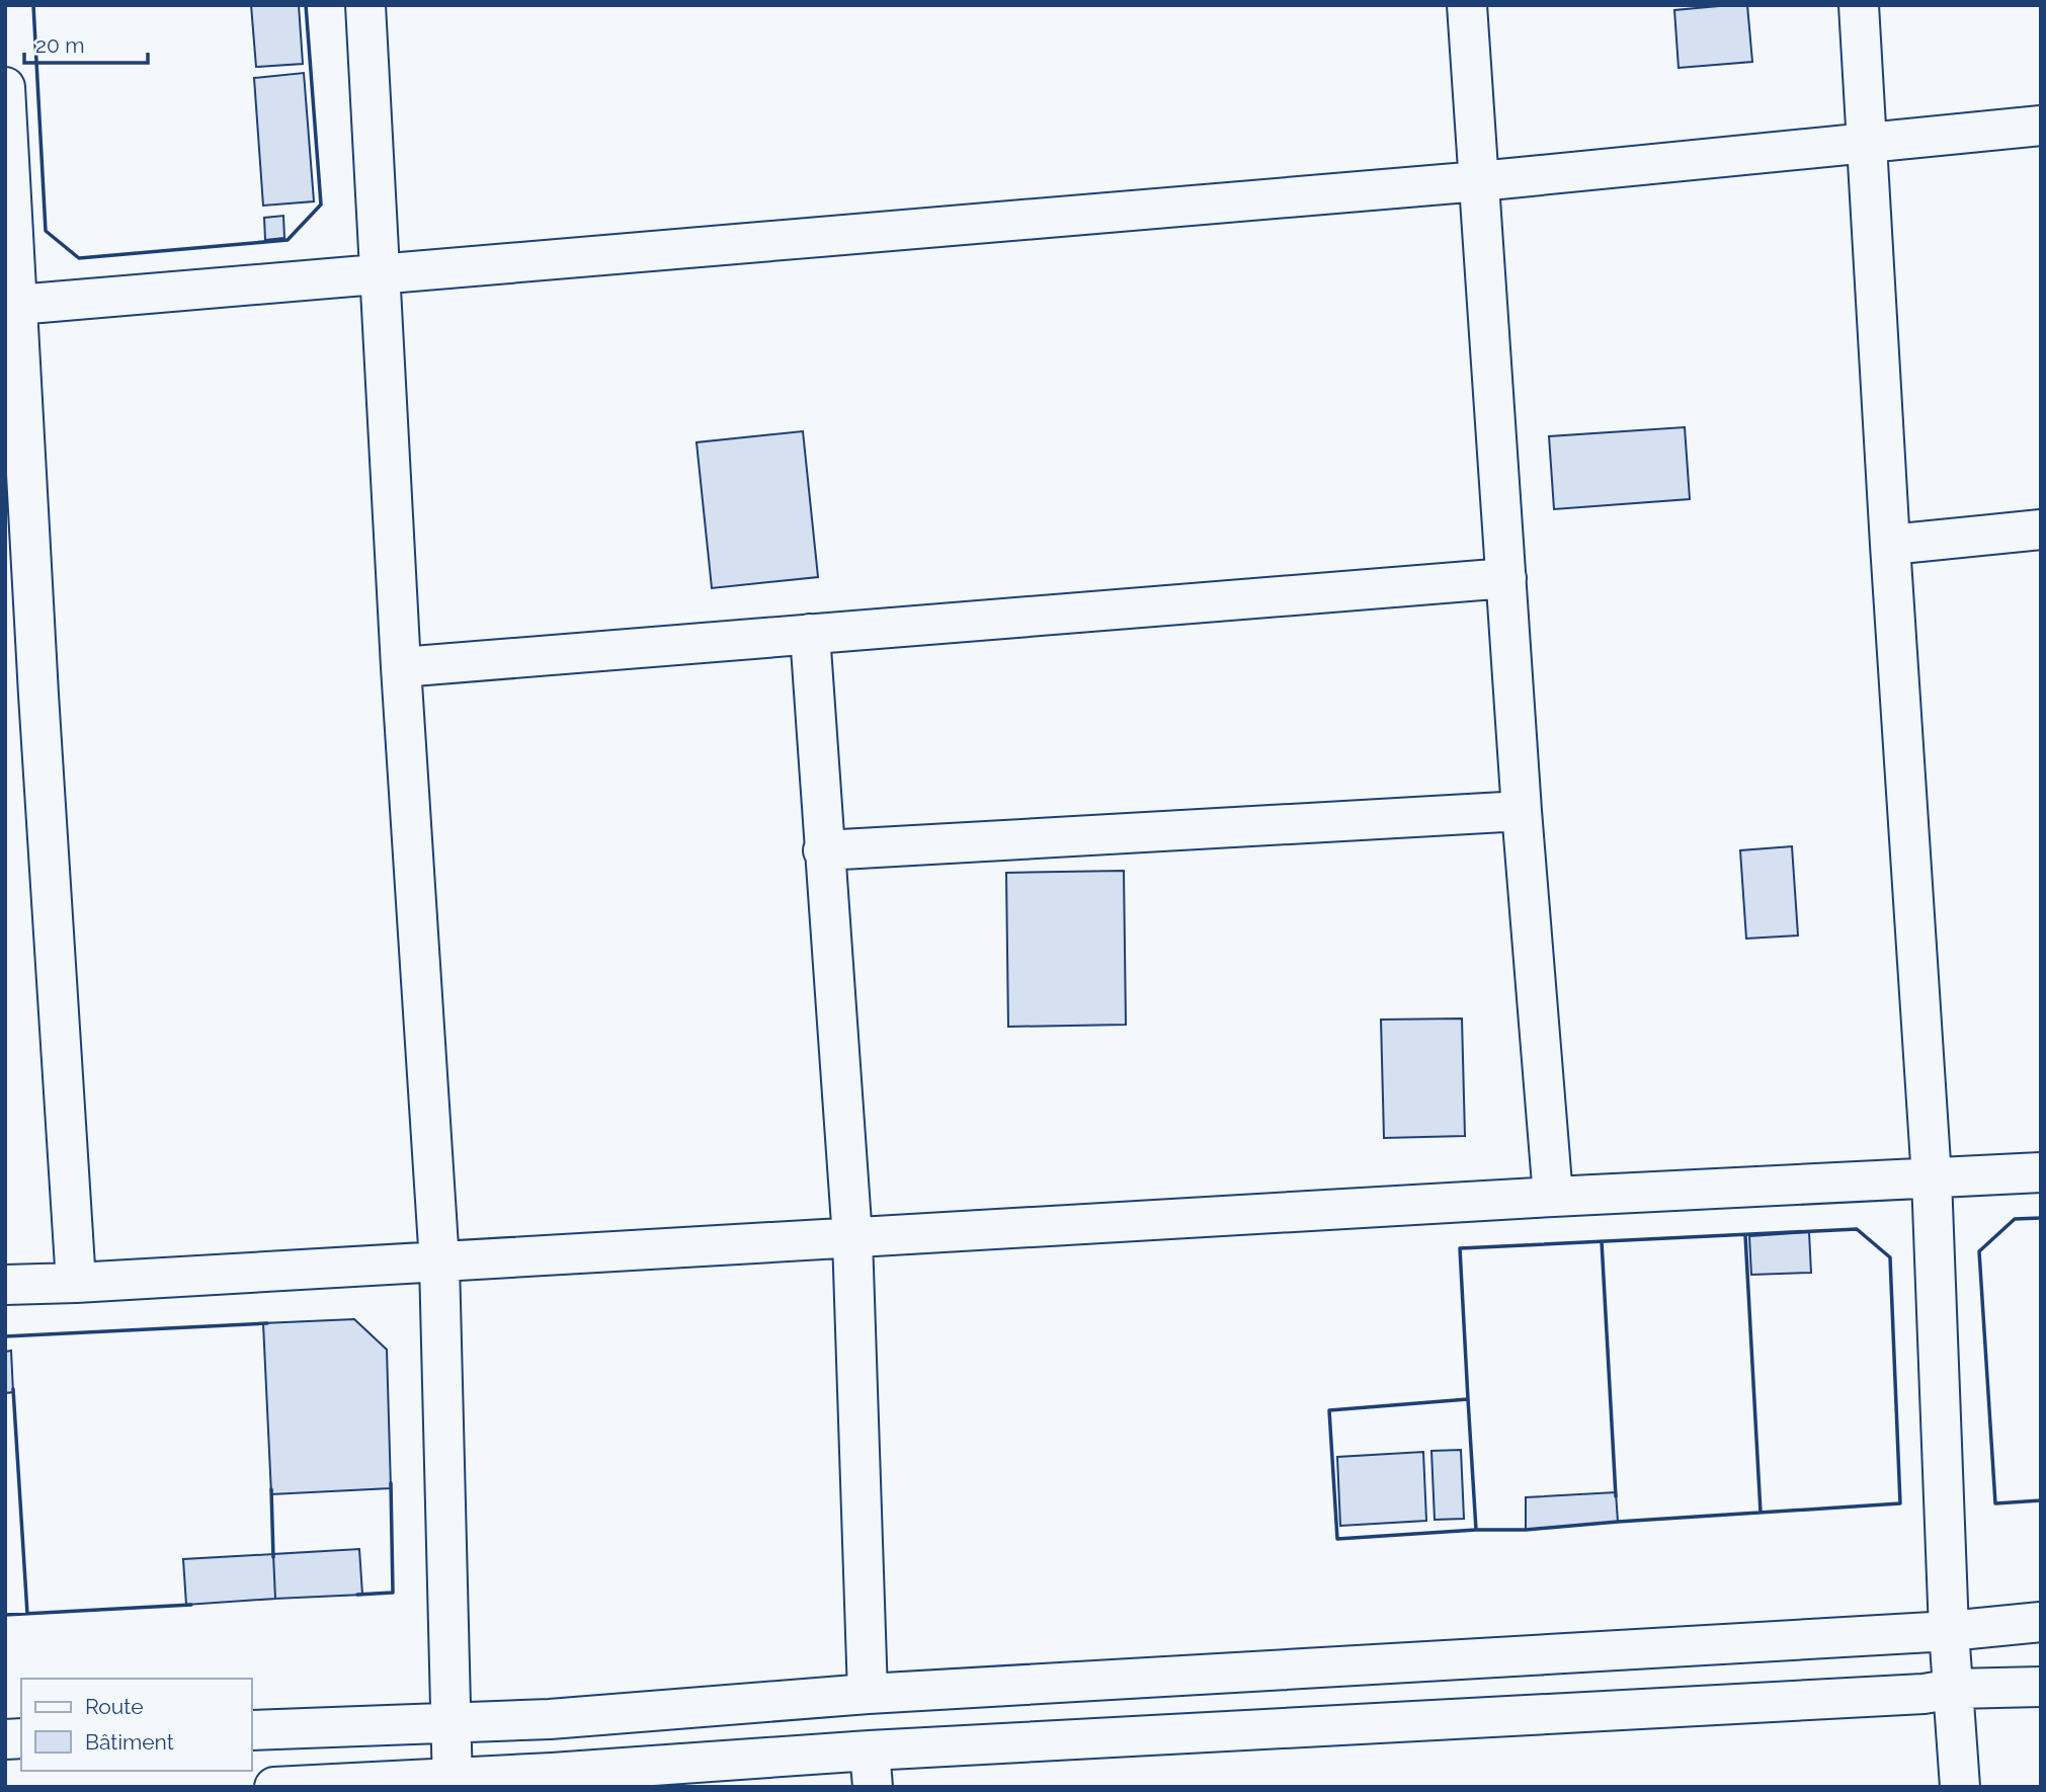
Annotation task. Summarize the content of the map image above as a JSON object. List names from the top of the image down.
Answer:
{
  "legend": ["Route", "Bâtiment"],
  "scale_bar": "20 m"
}
